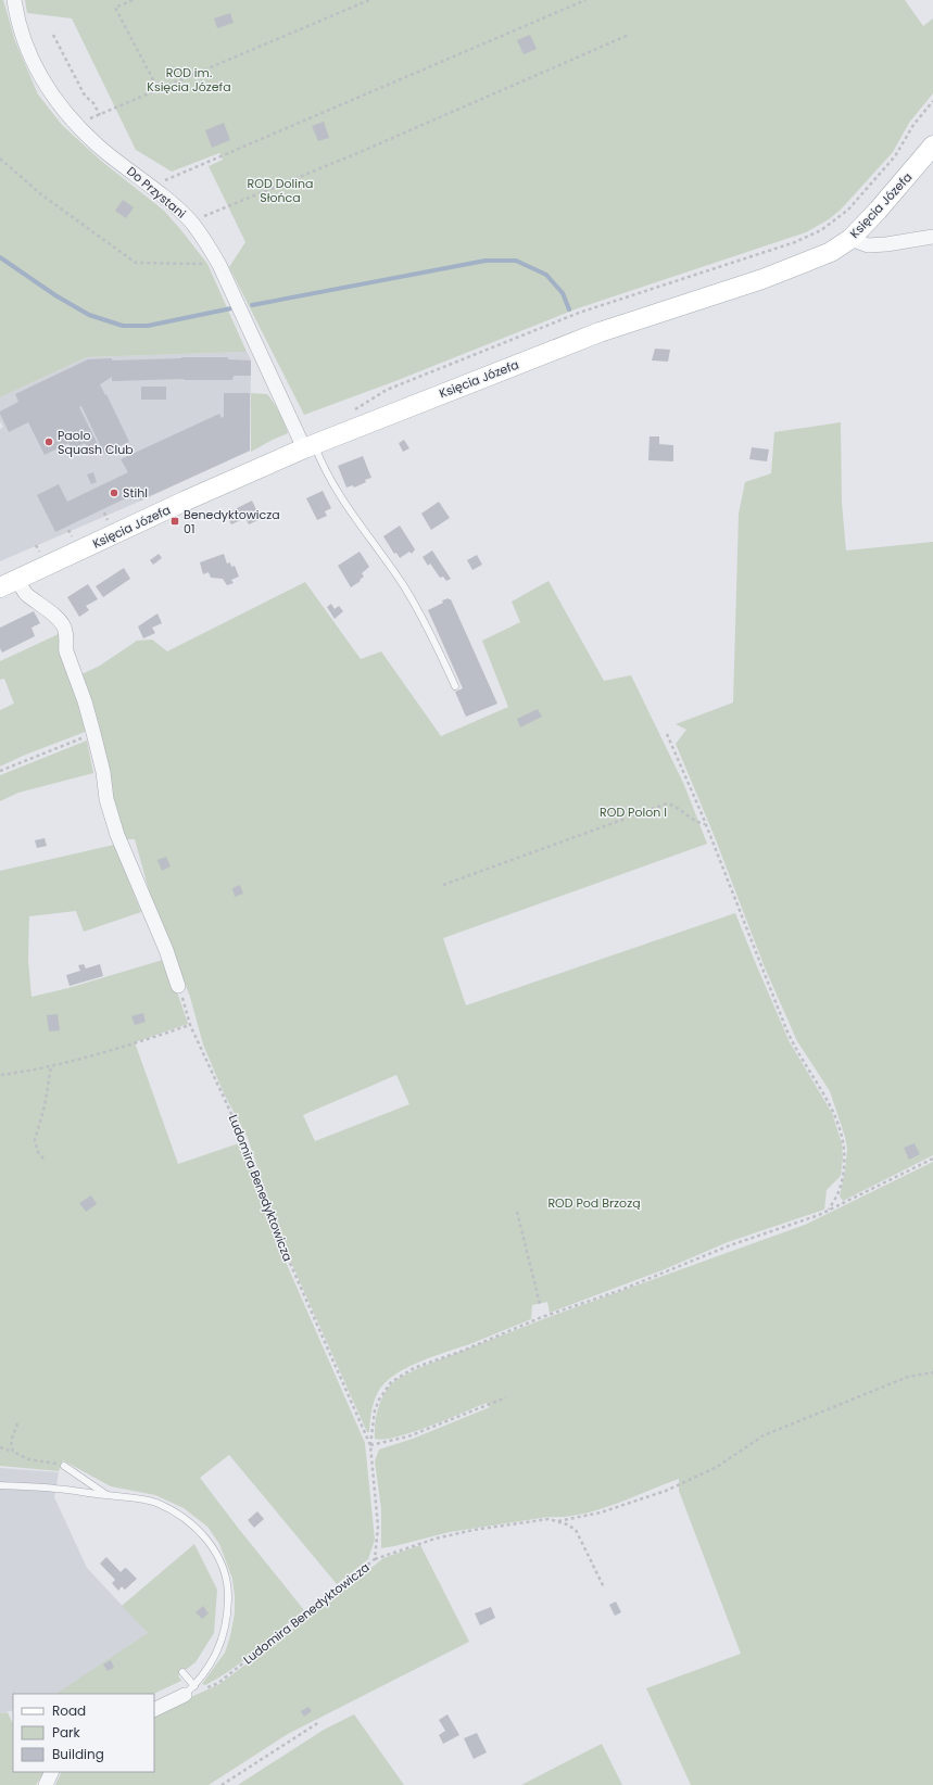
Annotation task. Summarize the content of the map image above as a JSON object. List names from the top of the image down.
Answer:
{
  "streets": {
    "main road": ["Księcia Józefa"],
    "street": ["Do Przystani"],
    "path": ["Ludomira Benedyktowicza"]
  },
  "crossings": [
    ["Do Przystani", "Księcia Józefa"]
  ],
  "parks": [
    "ROD im. Księcia Józefa",
    "ROD Dolina Słońca",
    "ROD Polon I",
    "ROD Pod Brzozą"
  ],
  "places": {
    "other": ["Paolo Squash Club", "Stihl"],
    "transit": ["Benedyktowicza 01"]
  },
  "legend": ["Road", "Park", "Building"]
}
